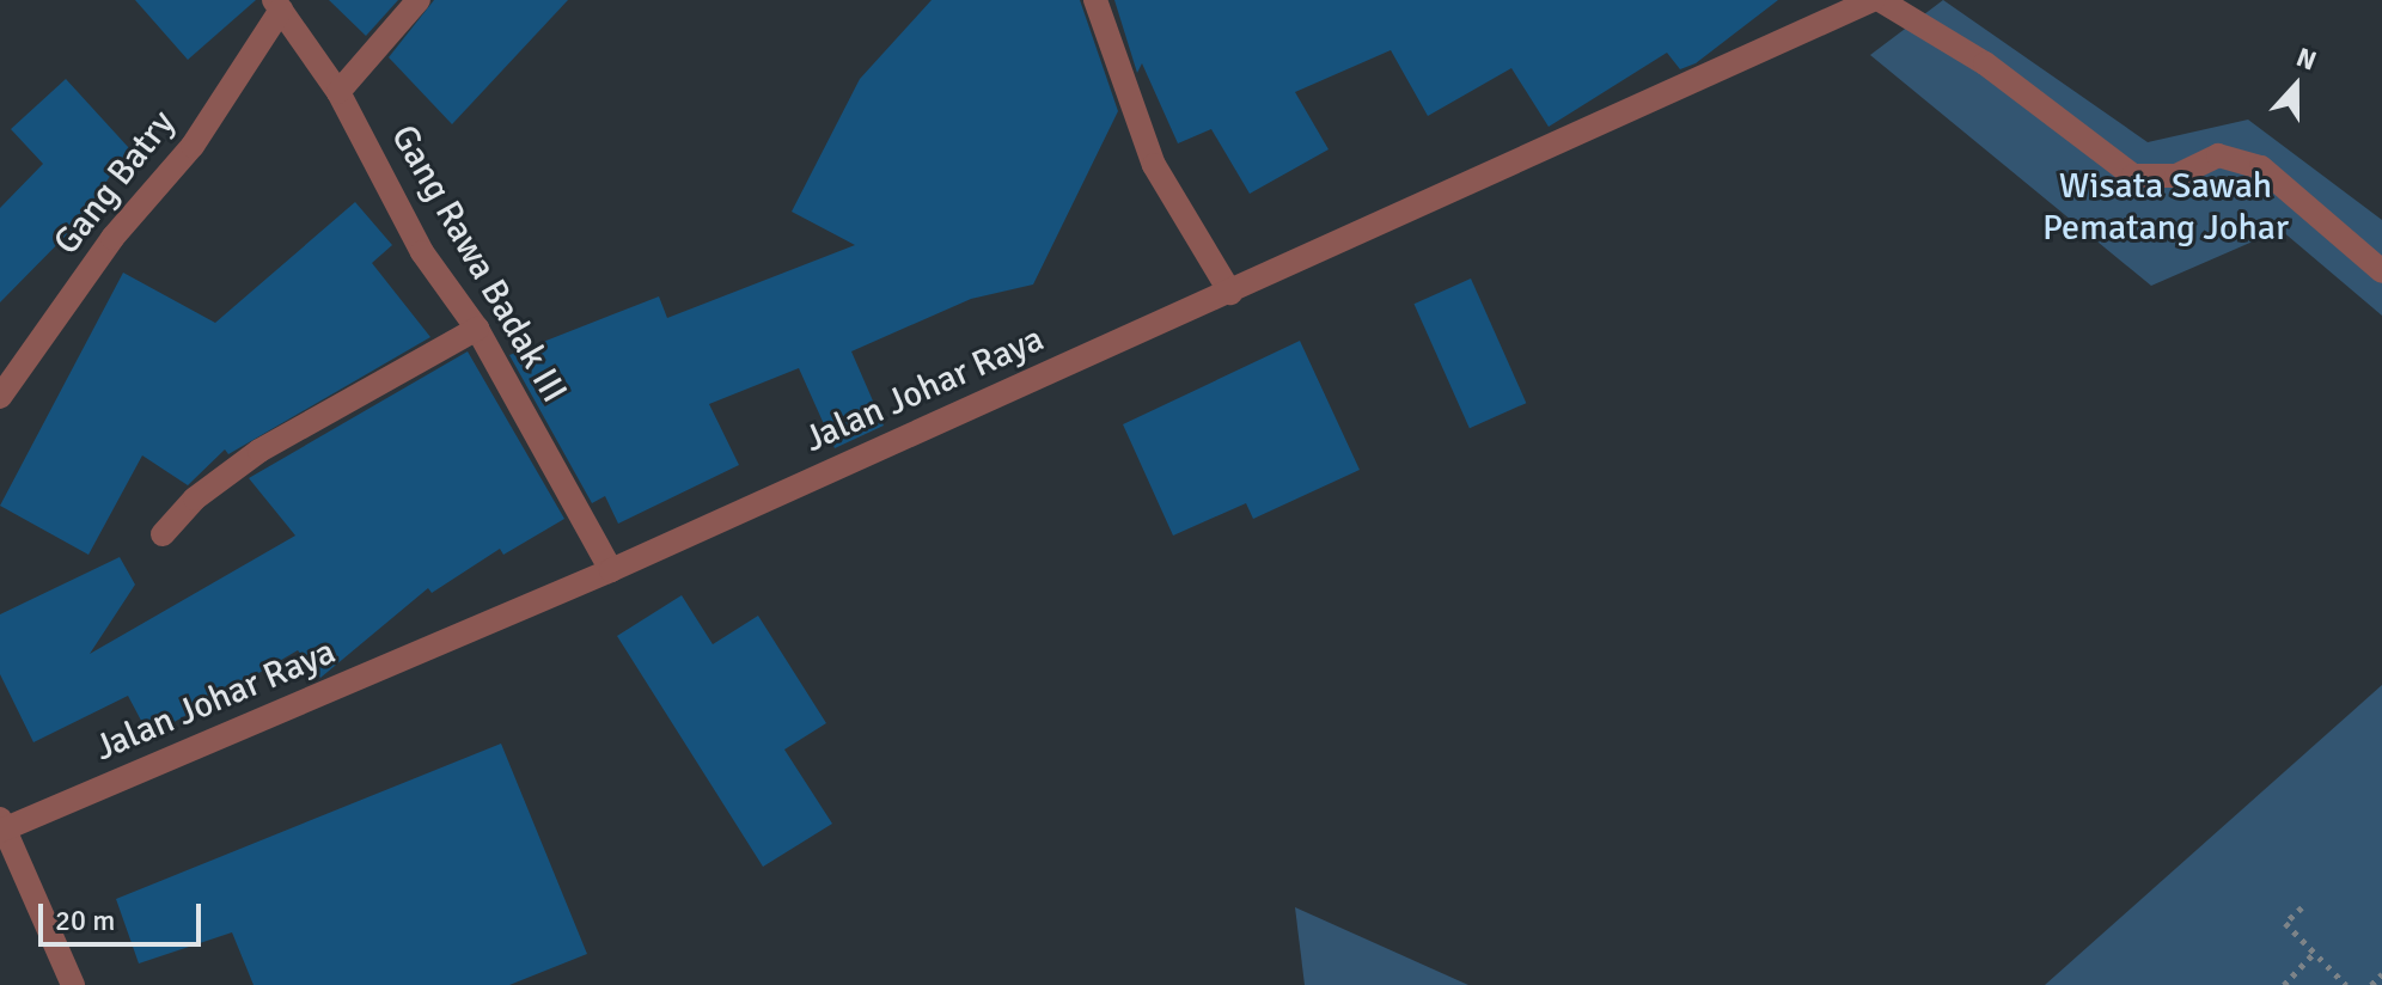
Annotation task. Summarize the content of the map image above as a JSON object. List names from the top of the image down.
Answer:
{
  "streets": {
    "street": ["Gang Batry", "Gang Rawa Badak III", "Jalan Johar Raya"]
  },
  "crossings": [
    ["Gang Batry", "Gang Rawa Badak III"],
    ["Gang Rawa Badak III", "Jalan Johar Raya"]
  ],
  "parks": ["Wisata Sawah Pematang Johar"],
  "scale_bar": "20 m",
  "north": "top"
}
